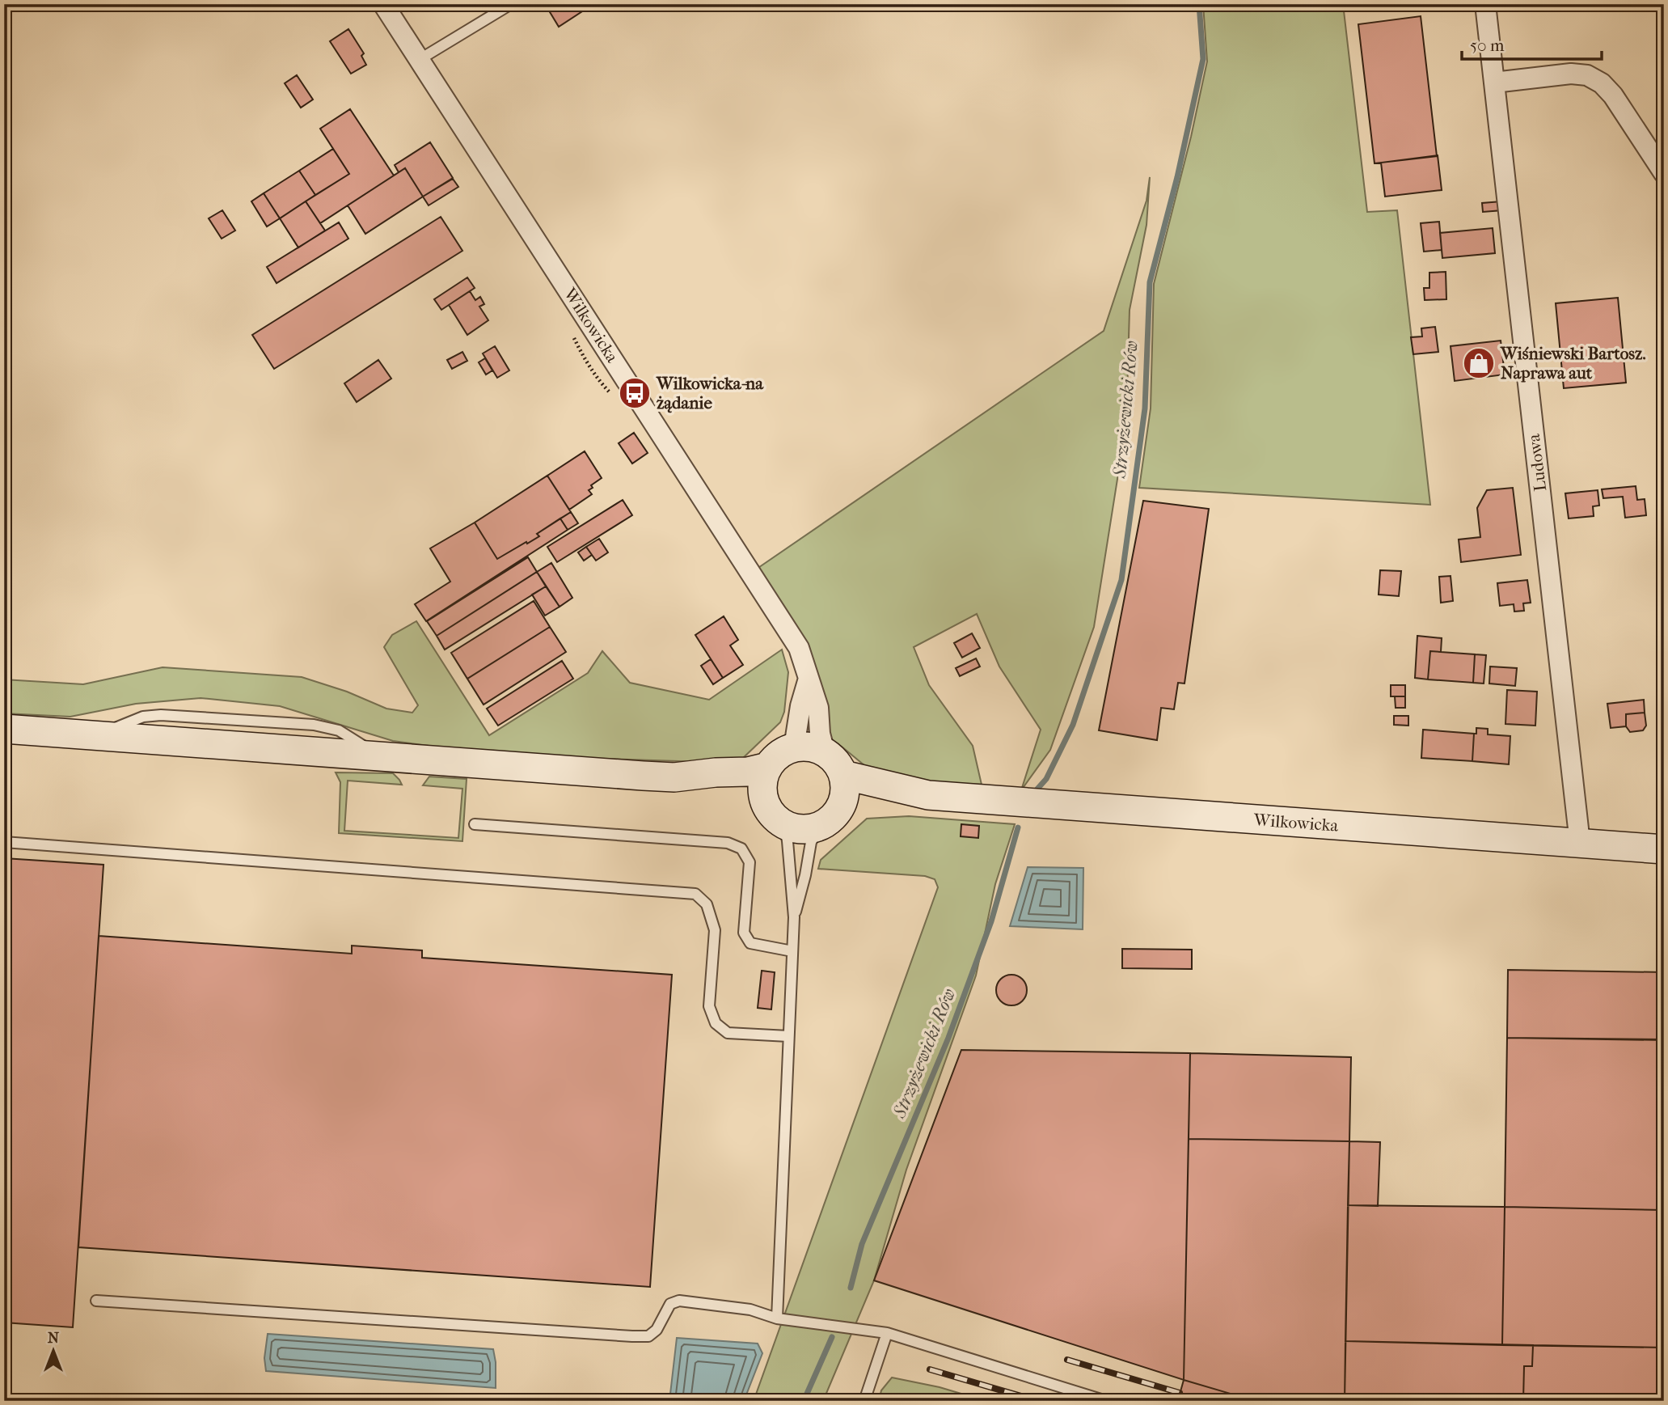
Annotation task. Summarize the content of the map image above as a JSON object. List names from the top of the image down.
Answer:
{
  "streets": {
    "main road": ["Wilkowicka"],
    "street": ["Ludowa"]
  },
  "crossings": [
    ["Wilkowicka", "Ludowa"]
  ],
  "water": ["Strzyżewicki Rów"],
  "places": {
    "shop": ["Wiśniewski Bartosz. Naprawa aut"],
    "bus stop": ["Wilkowicka-na żądanie"]
  },
  "scale_bar": "50 m",
  "north": "top"
}
